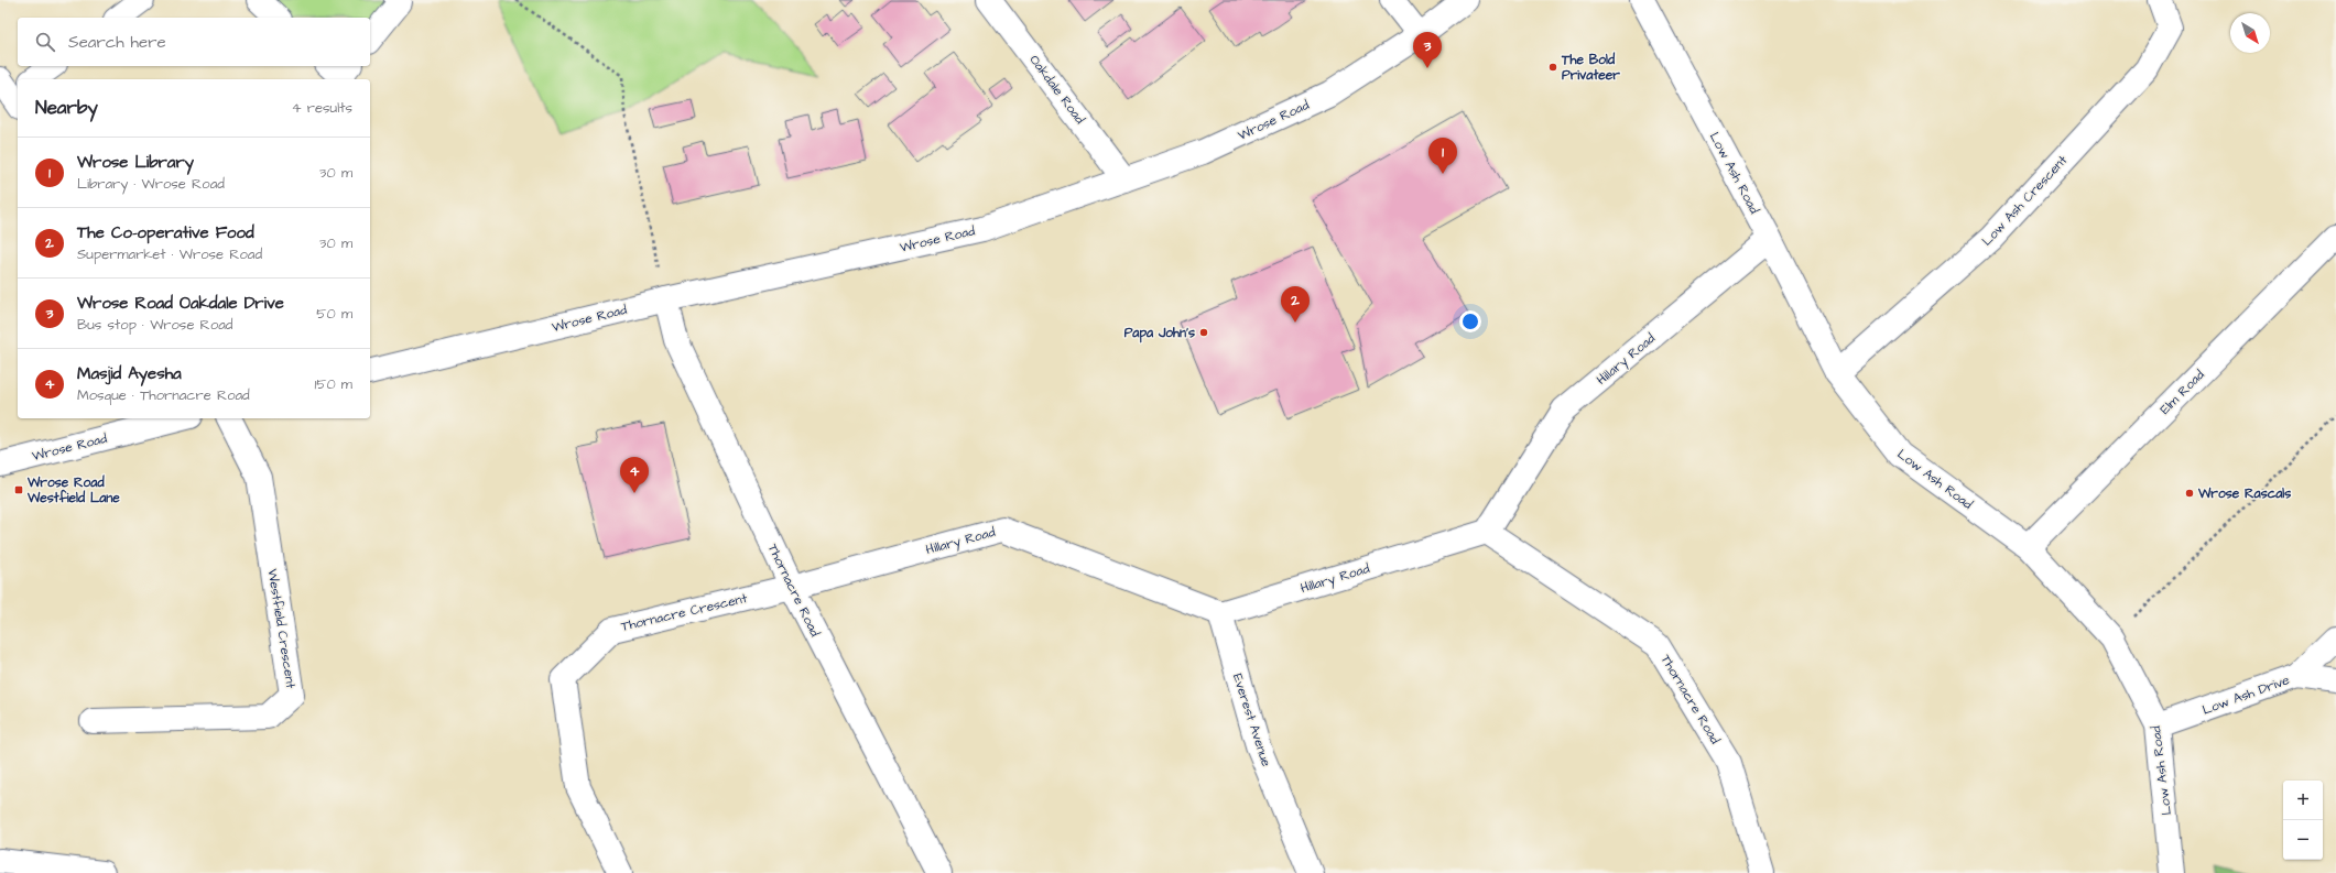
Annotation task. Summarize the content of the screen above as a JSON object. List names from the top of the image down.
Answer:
{
  "streets": {
    "street": [
      "Oakdale Road",
      "Wrose Road",
      "Low Ash Road",
      "Low Ash Crescent",
      "Hillary Road",
      "Elm Road",
      "Thornacre Road",
      "Thornacre Crescent",
      "Westfield Crescent",
      "Low Ash Drive",
      "Everest Avenue"
    ]
  },
  "crossings": [
    ["Oakdale Road", "Wrose Road"],
    ["Wrose Road", "Thornacre Road"],
    ["Low Ash Road", "Low Ash Crescent"],
    ["Low Ash Road", "Hillary Road"],
    ["Low Ash Road", "Elm Road"],
    ["Low Ash Road", "Low Ash Drive"],
    ["Hillary Road", "Thornacre Road"],
    ["Hillary Road", "Thornacre Crescent"],
    ["Hillary Road", "Everest Avenue"],
    ["Thornacre Road", "Thornacre Crescent"]
  ],
  "places": {
    "other": ["The Bold Privateer", "Papa John's", "Wrose Rascals"],
    "transit": ["Wrose Road Westfield Lane"]
  },
  "north": "bottom right",
  "page": {
    "search": "Search here",
    "pins": [
      "3",
      "1",
      "2",
      "4"
    ],
    "heading": ["Nearby", "4 results"],
    "list": [
      {
        "mark": "1",
        "name": "Wrose Library",
        "note": "Library · Wrose Road",
        "value": "30 m"
      },
      {
        "mark": "2",
        "name": "The Co-operative Food",
        "note": "Supermarket · Wrose Road",
        "value": "30 m"
      },
      {
        "mark": "3",
        "name": "Wrose Road Oakdale Drive",
        "note": "Bus stop · Wrose Road",
        "value": "50 m"
      },
      {
        "mark": "4",
        "name": "Masjid Ayesha",
        "note": "Mosque · Thornacre Road",
        "value": "150 m"
      }
    ],
    "map_buttons": ["+", "−"]
  }
}
